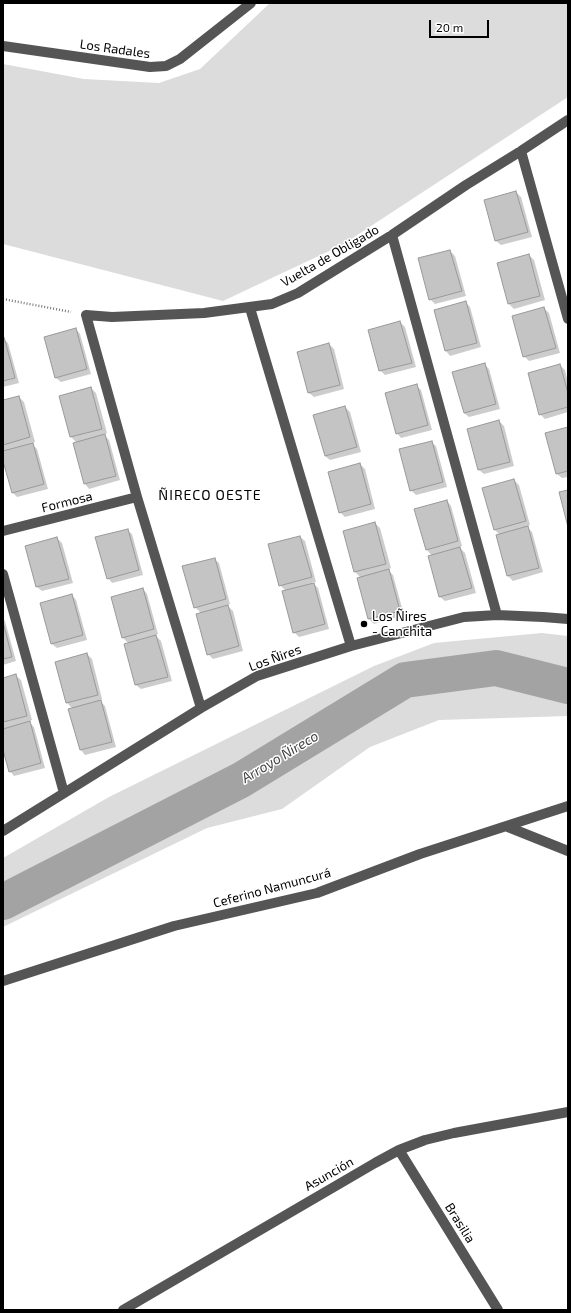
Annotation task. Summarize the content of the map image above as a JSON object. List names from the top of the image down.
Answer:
{
  "streets": {
    "street": [
      "Los Radales",
      "Vuelta de Obligado",
      "Formosa",
      "Los Ñires",
      "Ceferino Namuncurá",
      "Asunción",
      "Brasilia"
    ]
  },
  "crossings": [
    ["Asunción", "Brasilia"]
  ],
  "districts": ["ÑIRECO OESTE"],
  "water": ["Arroyo Ñireco"],
  "places": ["Los Ñires - Canchita"],
  "scale_bar": "20 m"
}
